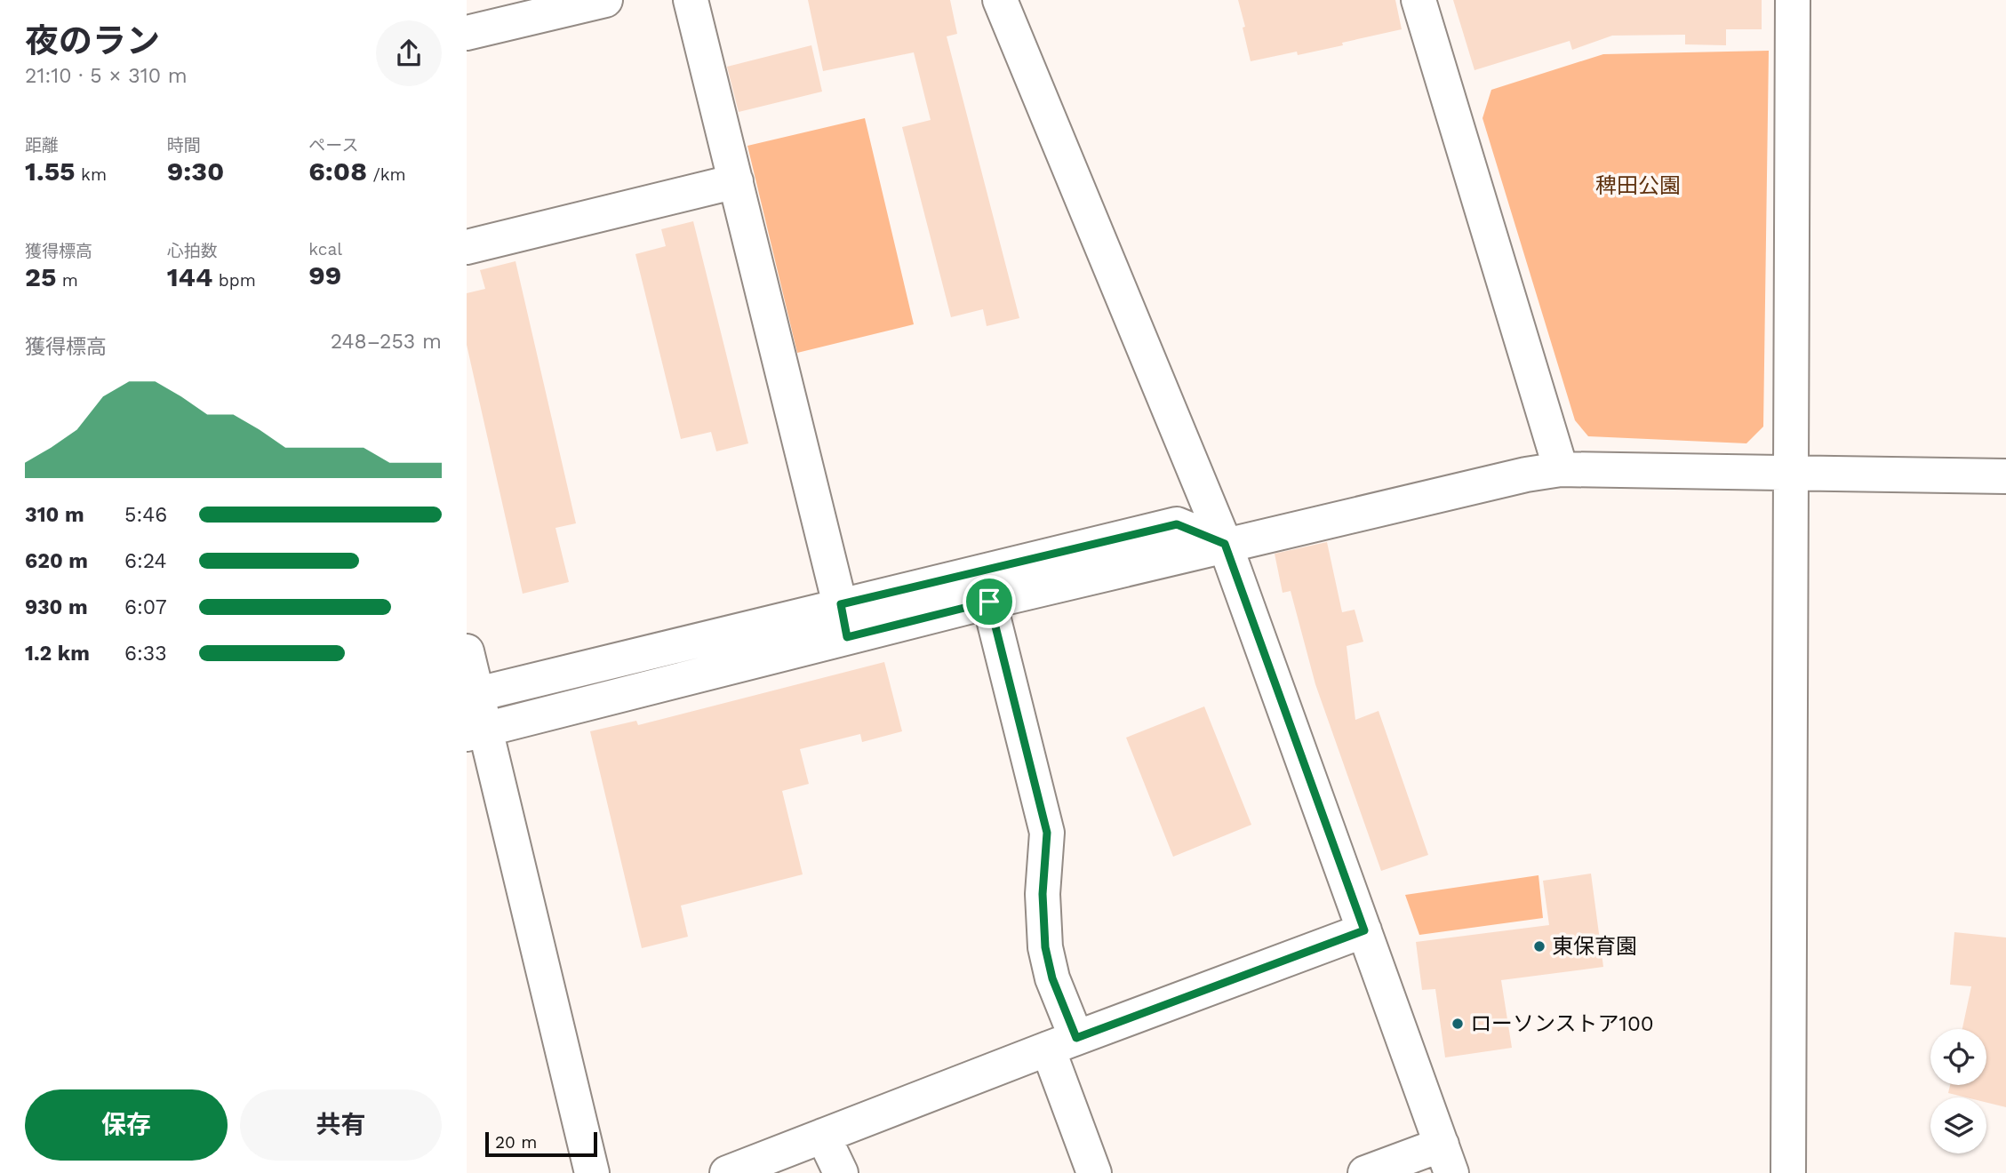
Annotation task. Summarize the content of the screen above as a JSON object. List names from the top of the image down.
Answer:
{
  "parks": ["稗田公園"],
  "places": ["東保育園", "ローソンストア100"],
  "scale_bar": "20 m",
  "page": {
    "heading": ["夜のラン", "21:10 · 5 × 310 m"],
    "stats": [
      ["距離", "1.55 km"],
      ["時間", "9:30"],
      ["ペース", "6:08 /km"],
      ["獲得標高", "25 m"],
      ["心拍数", "144 bpm"],
      ["kcal", "99"]
    ],
    "chart": ["獲得標高", "248–253 m"],
    "list": [
      {
        "name": "310 m",
        "note": "5:46"
      },
      {
        "name": "620 m",
        "note": "6:24"
      },
      {
        "name": "930 m",
        "note": "6:07"
      },
      {
        "name": "1.2 km",
        "note": "6:33"
      }
    ],
    "buttons": ["保存", "共有"],
    "scale": "20 m"
  }
}
